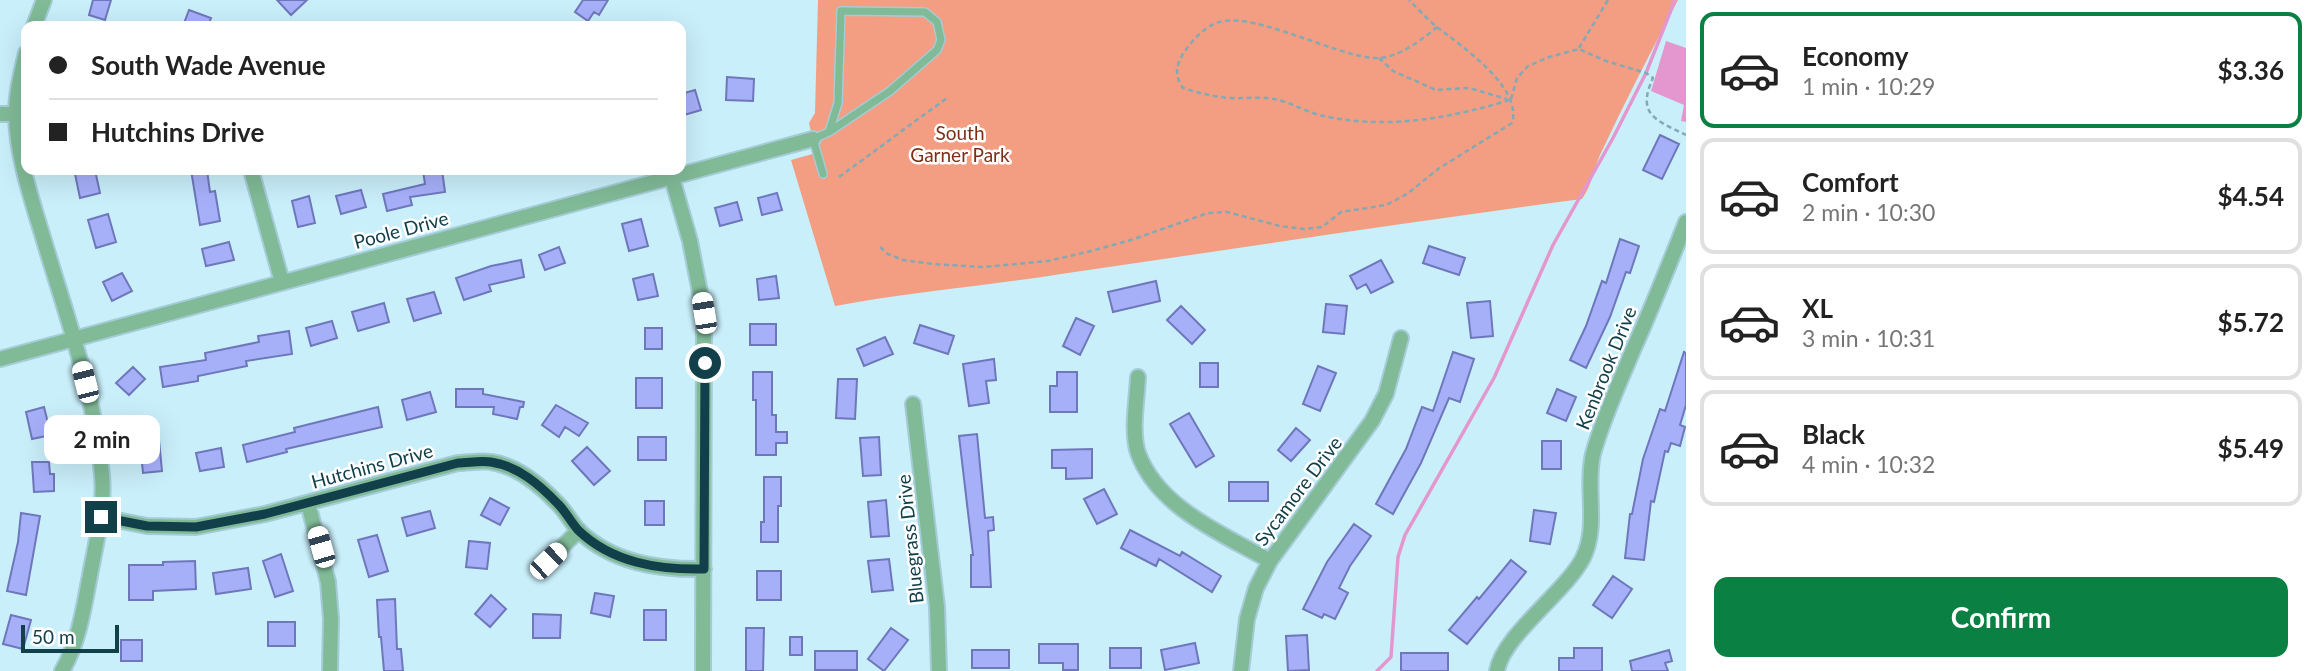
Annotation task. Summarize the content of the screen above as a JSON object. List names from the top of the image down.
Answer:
{
  "streets": {
    "street": [
      "Poole Drive",
      "Kenbrook Drive",
      "Hutchins Drive",
      "Sycamore Drive",
      "Bluegrass Drive"
    ]
  },
  "parks": ["South Garner Park"],
  "scale_bar": "50 m",
  "page": {
    "list": [
      {
        "name": "Economy",
        "note": "1 min · 10:29",
        "value": "$3.36"
      },
      {
        "name": "Comfort",
        "note": "2 min · 10:30",
        "value": "$4.54"
      },
      {
        "name": "XL",
        "note": "3 min · 10:31",
        "value": "$5.72"
      },
      {
        "name": "Black",
        "note": "4 min · 10:32",
        "value": "$5.49"
      }
    ],
    "banner": ["South Wade Avenue", "Hutchins Drive"],
    "bubble": "2 min",
    "buttons": "Confirm",
    "scale": "50 m"
  }
}
